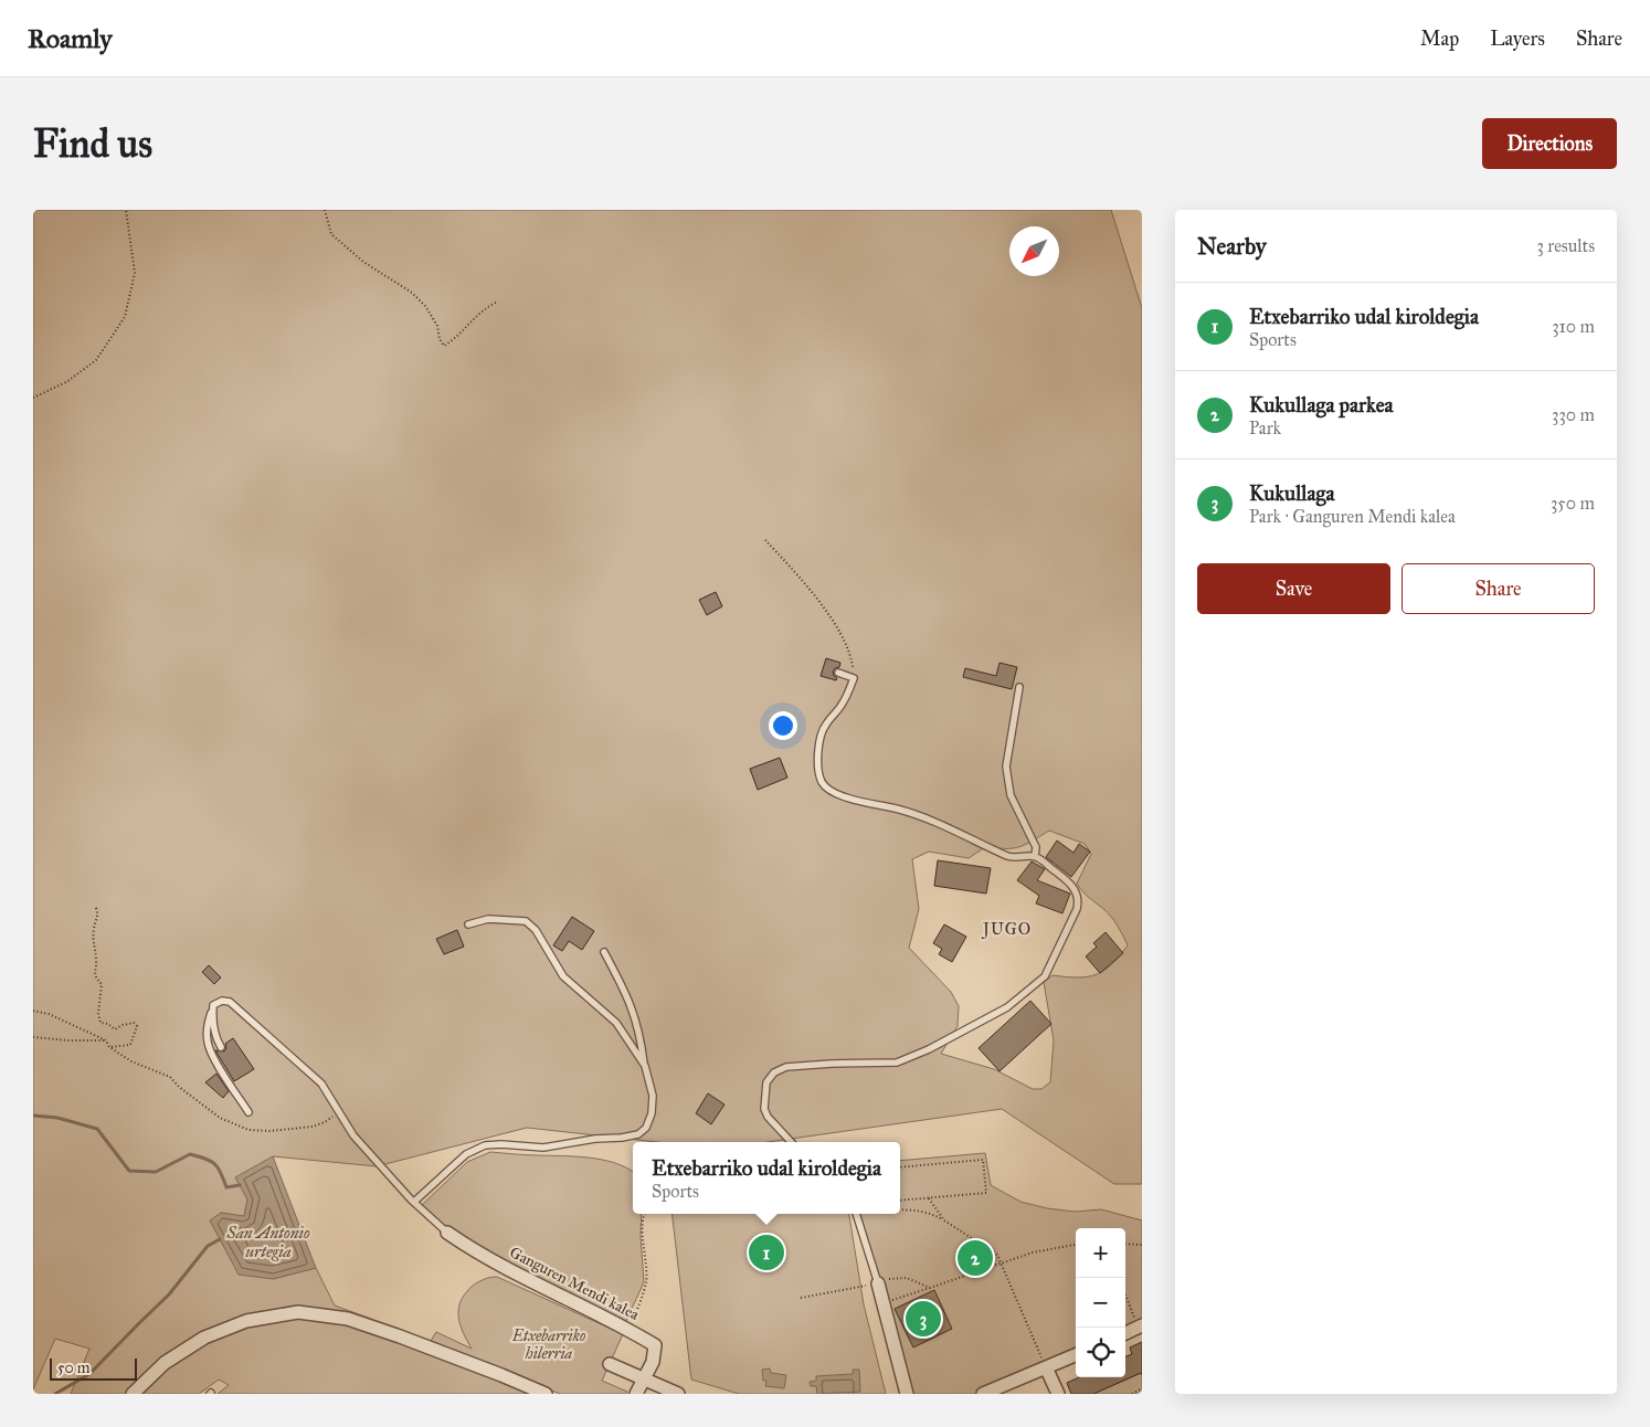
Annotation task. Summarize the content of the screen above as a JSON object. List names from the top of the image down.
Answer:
{
  "streets": {
    "street": ["Ganguren Mendi kalea"]
  },
  "districts": ["JUGO"],
  "water": ["San Antonio urtegia"],
  "parks": ["Etxebarriko hilerria"],
  "scale_bar": "50 m",
  "north": "bottom left",
  "page": {
    "header": "Roamly",
    "nav": ["Map", "Layers", "Share"],
    "buttons": [
      "Directions",
      ["Save", "Share"]
    ],
    "title": "Find us",
    "heading": ["Nearby", "3 results"],
    "list": [
      {
        "mark": "1",
        "name": "Etxebarriko udal kiroldegia",
        "note": "Sports",
        "value": "310 m"
      },
      {
        "mark": "2",
        "name": "Kukullaga parkea",
        "note": "Park",
        "value": "330 m"
      },
      {
        "mark": "3",
        "name": "Kukullaga",
        "note": "Park · Ganguren Mendi kalea",
        "value": "350 m"
      }
    ],
    "popup": ["Etxebarriko udal kiroldegia", "Sports"],
    "map_buttons": ["+", "−"],
    "pins": ["1", "2", "3"],
    "scale": "50 m"
  }
}
